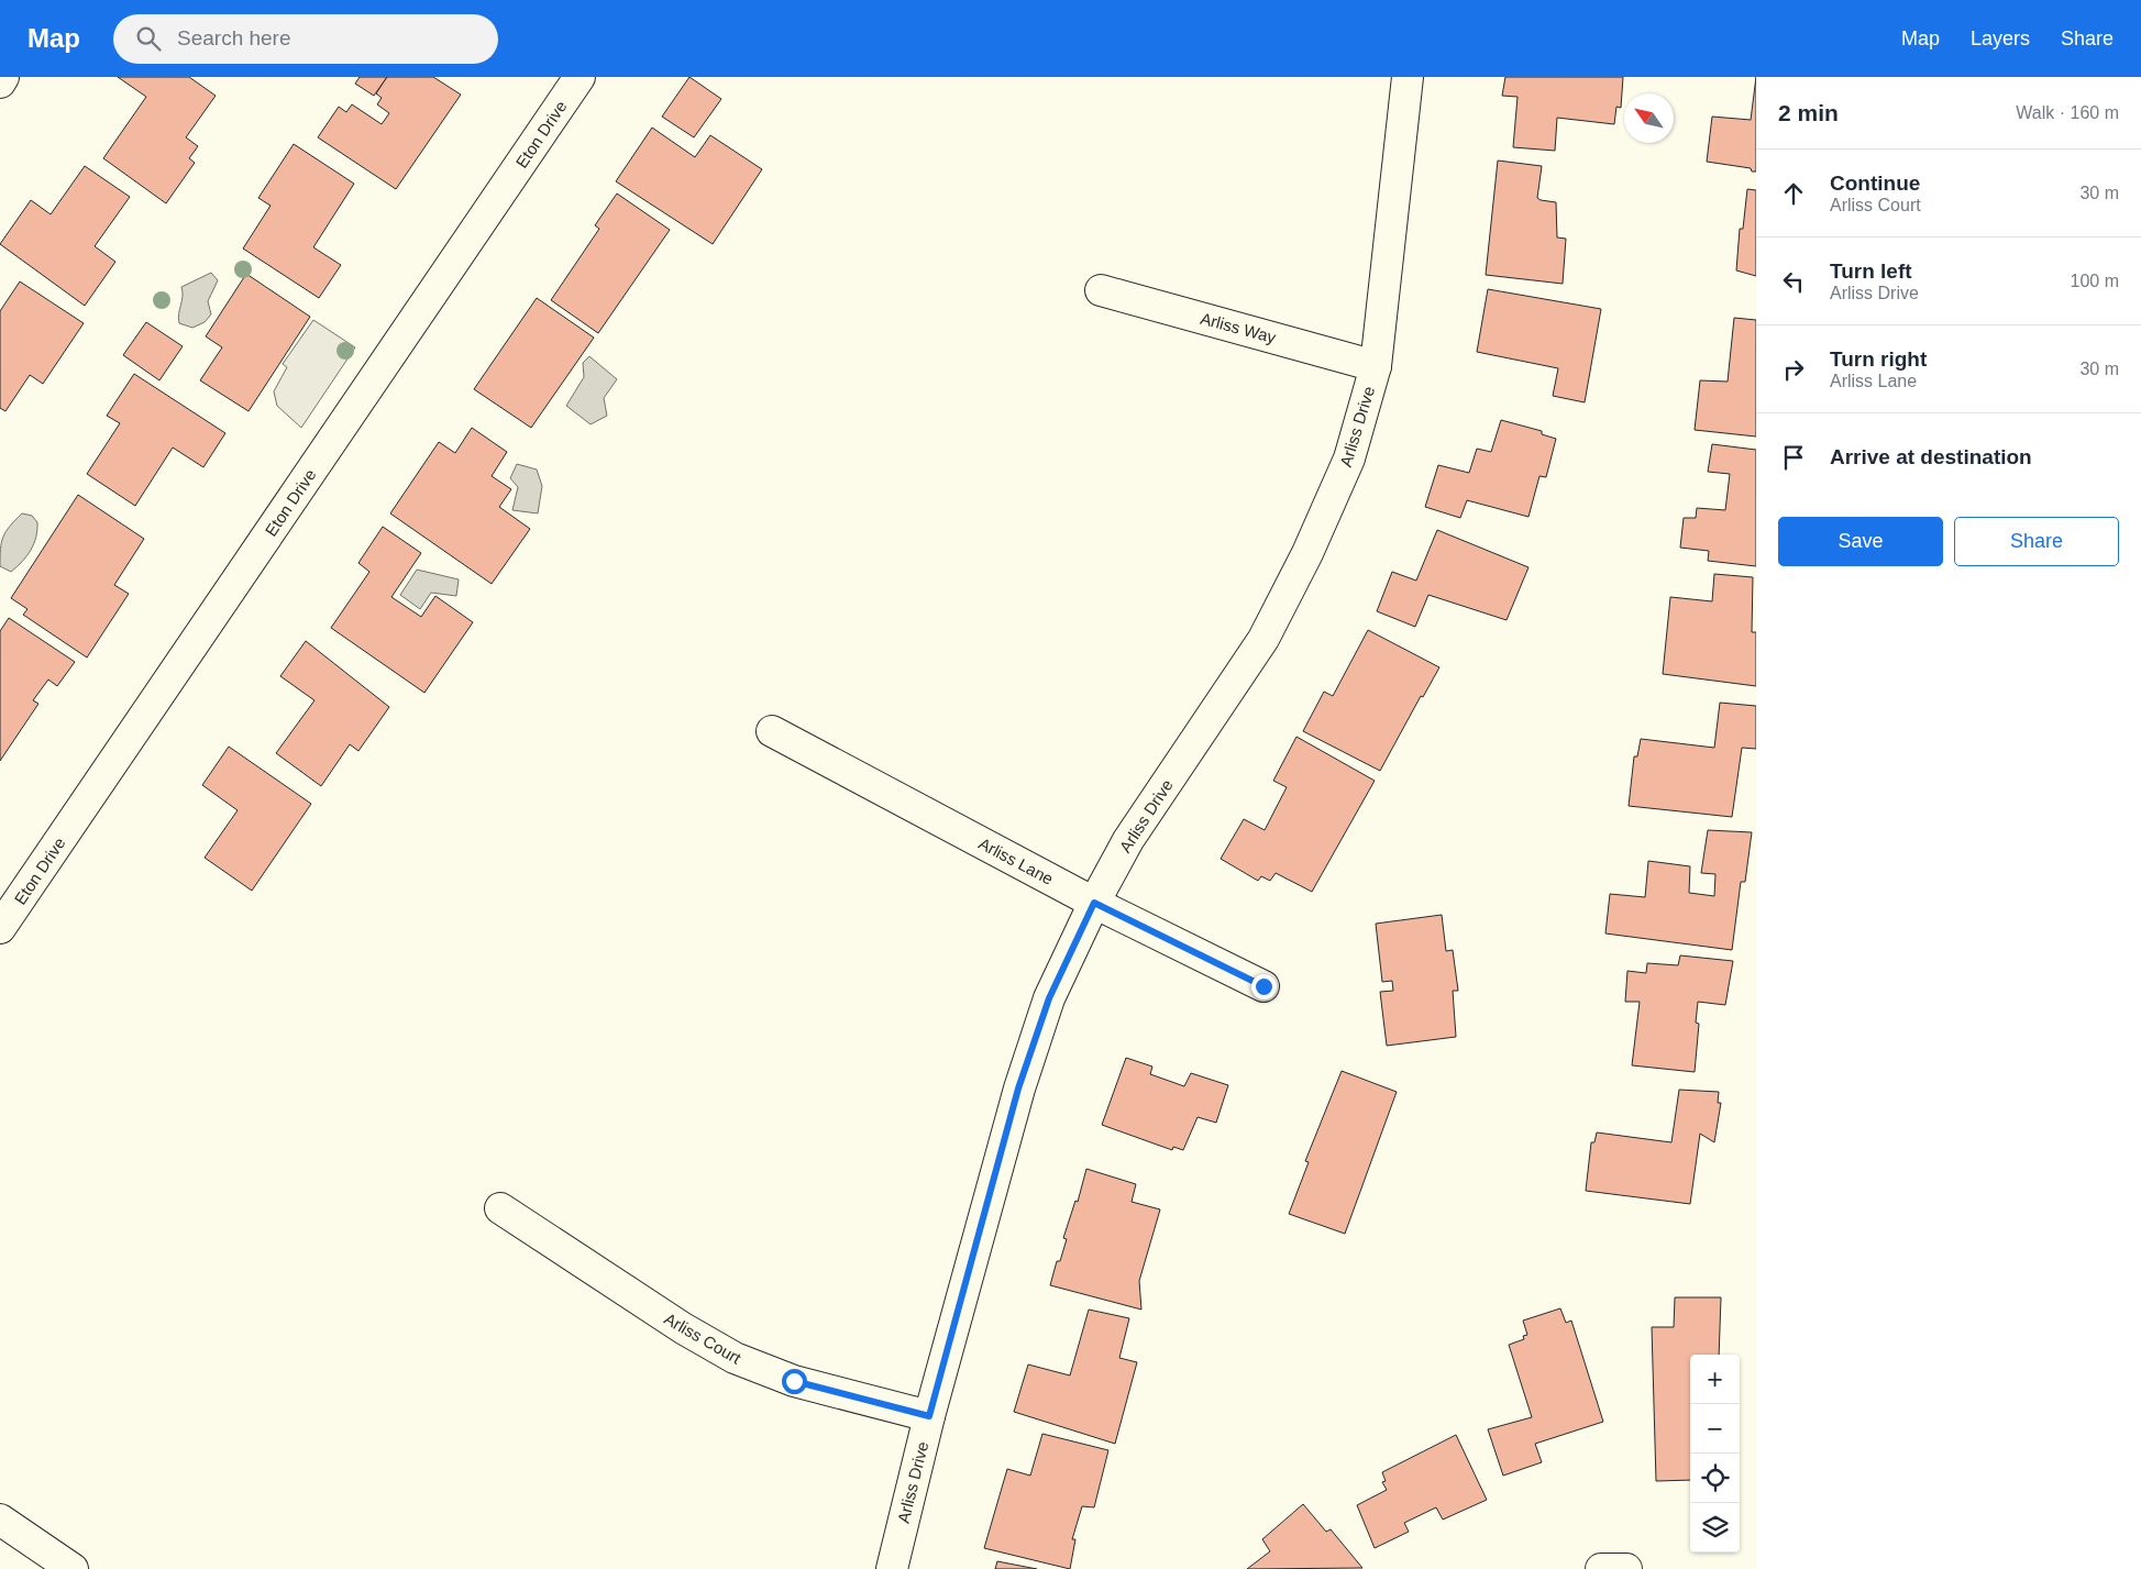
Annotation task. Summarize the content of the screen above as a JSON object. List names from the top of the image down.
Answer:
{
  "streets": {
    "street": [
      "Eton Drive",
      "Arliss Way",
      "Arliss Drive",
      "Arliss Lane",
      "Arliss Court"
    ]
  },
  "crossings": [
    ["Arliss Way", "Arliss Drive"],
    ["Arliss Drive", "Arliss Lane"],
    ["Arliss Drive", "Arliss Court"]
  ],
  "north": "top left",
  "page": {
    "header": "Map",
    "search": "Search here",
    "nav": ["Map", "Layers", "Share"],
    "heading": ["2 min", "Walk · 160 m"],
    "list": [
      ["Continue", "Arliss Court", "30 m"],
      ["Turn left", "Arliss Drive", "100 m"],
      ["Turn right", "Arliss Lane", "30 m"],
      "Arrive at destination"
    ],
    "buttons": ["Save", "Share"],
    "map_buttons": ["+", "−"]
  }
}
